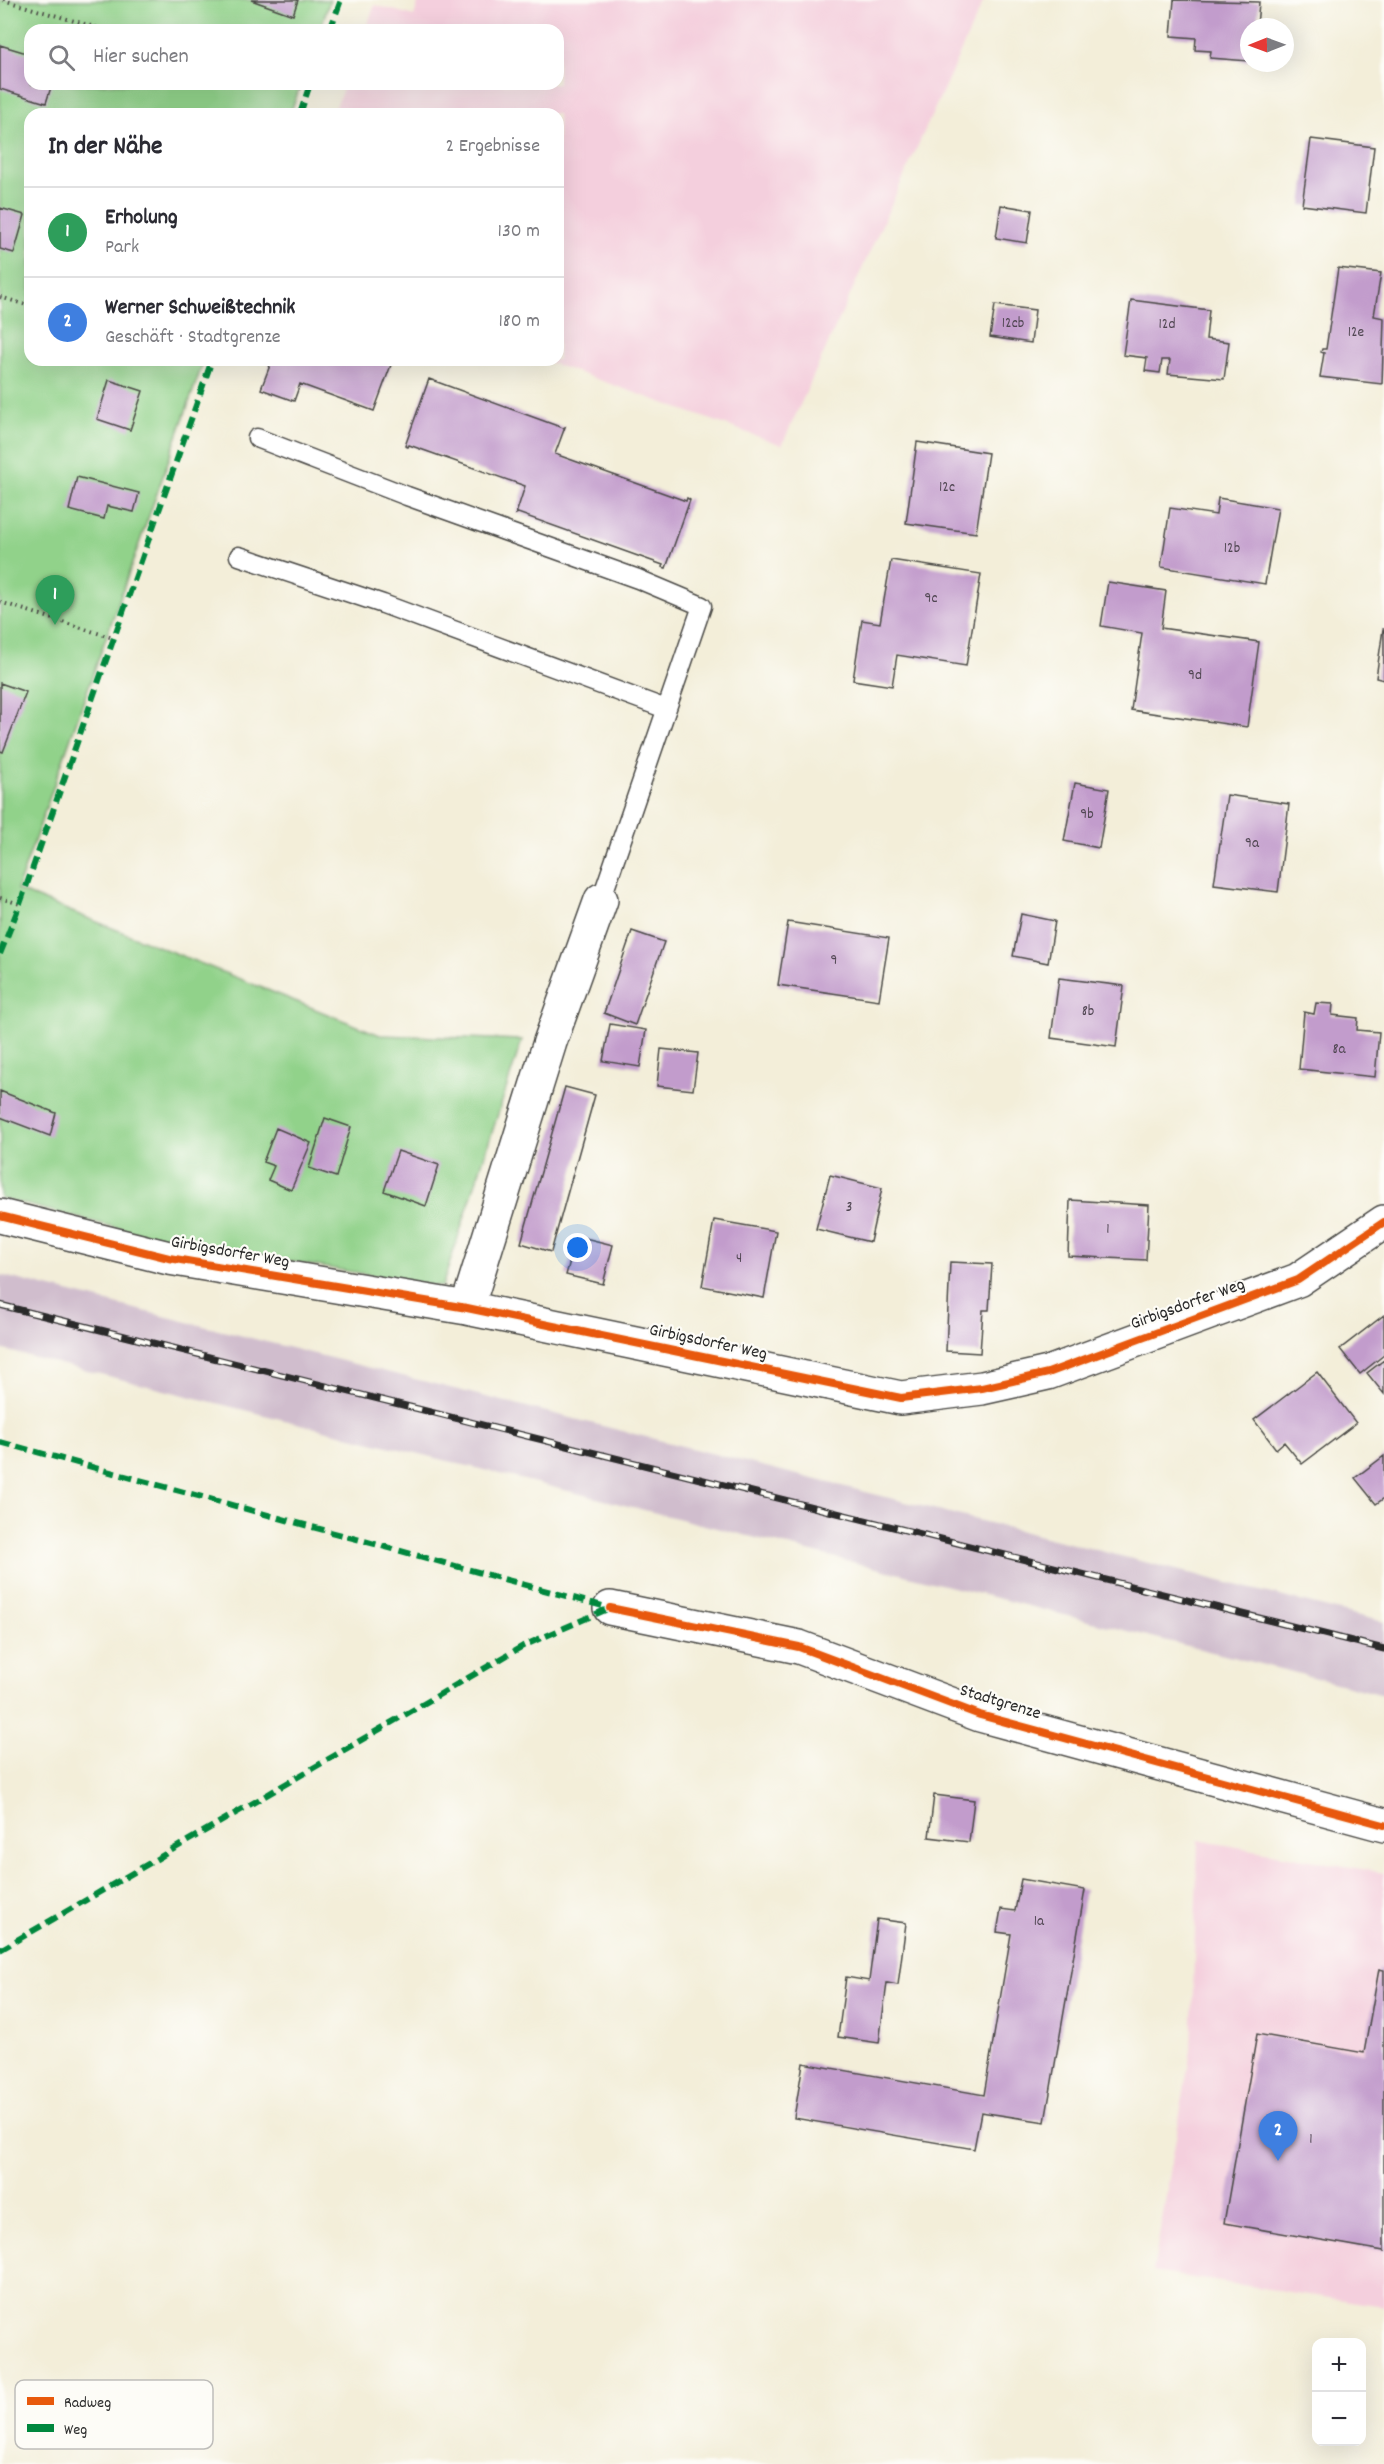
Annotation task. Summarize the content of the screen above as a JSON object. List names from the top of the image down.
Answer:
{
  "streets": {
    "street": ["Girbigsdorfer Weg", "Stadtgrenze"]
  },
  "house_numbers": [
    "12cb",
    "12d",
    "12e",
    "12c",
    "12b",
    "9c",
    "9d",
    "9b",
    "9a",
    "9",
    "8b",
    "8a",
    "3",
    "1",
    "4",
    "1a",
    "1"
  ],
  "legend": ["Radweg", "Weg"],
  "north": "left",
  "page": {
    "search": "Hier suchen",
    "heading": ["In der Nähe", "2 Ergebnisse"],
    "list": [
      {
        "mark": "1",
        "name": "Erholung",
        "note": "Park",
        "value": "130 m"
      },
      {
        "mark": "2",
        "name": "Werner Schweißtechnik",
        "note": "Geschäft · Stadtgrenze",
        "value": "180 m"
      }
    ],
    "pins": ["1", "2"],
    "map_buttons": ["+", "−"]
  }
}
